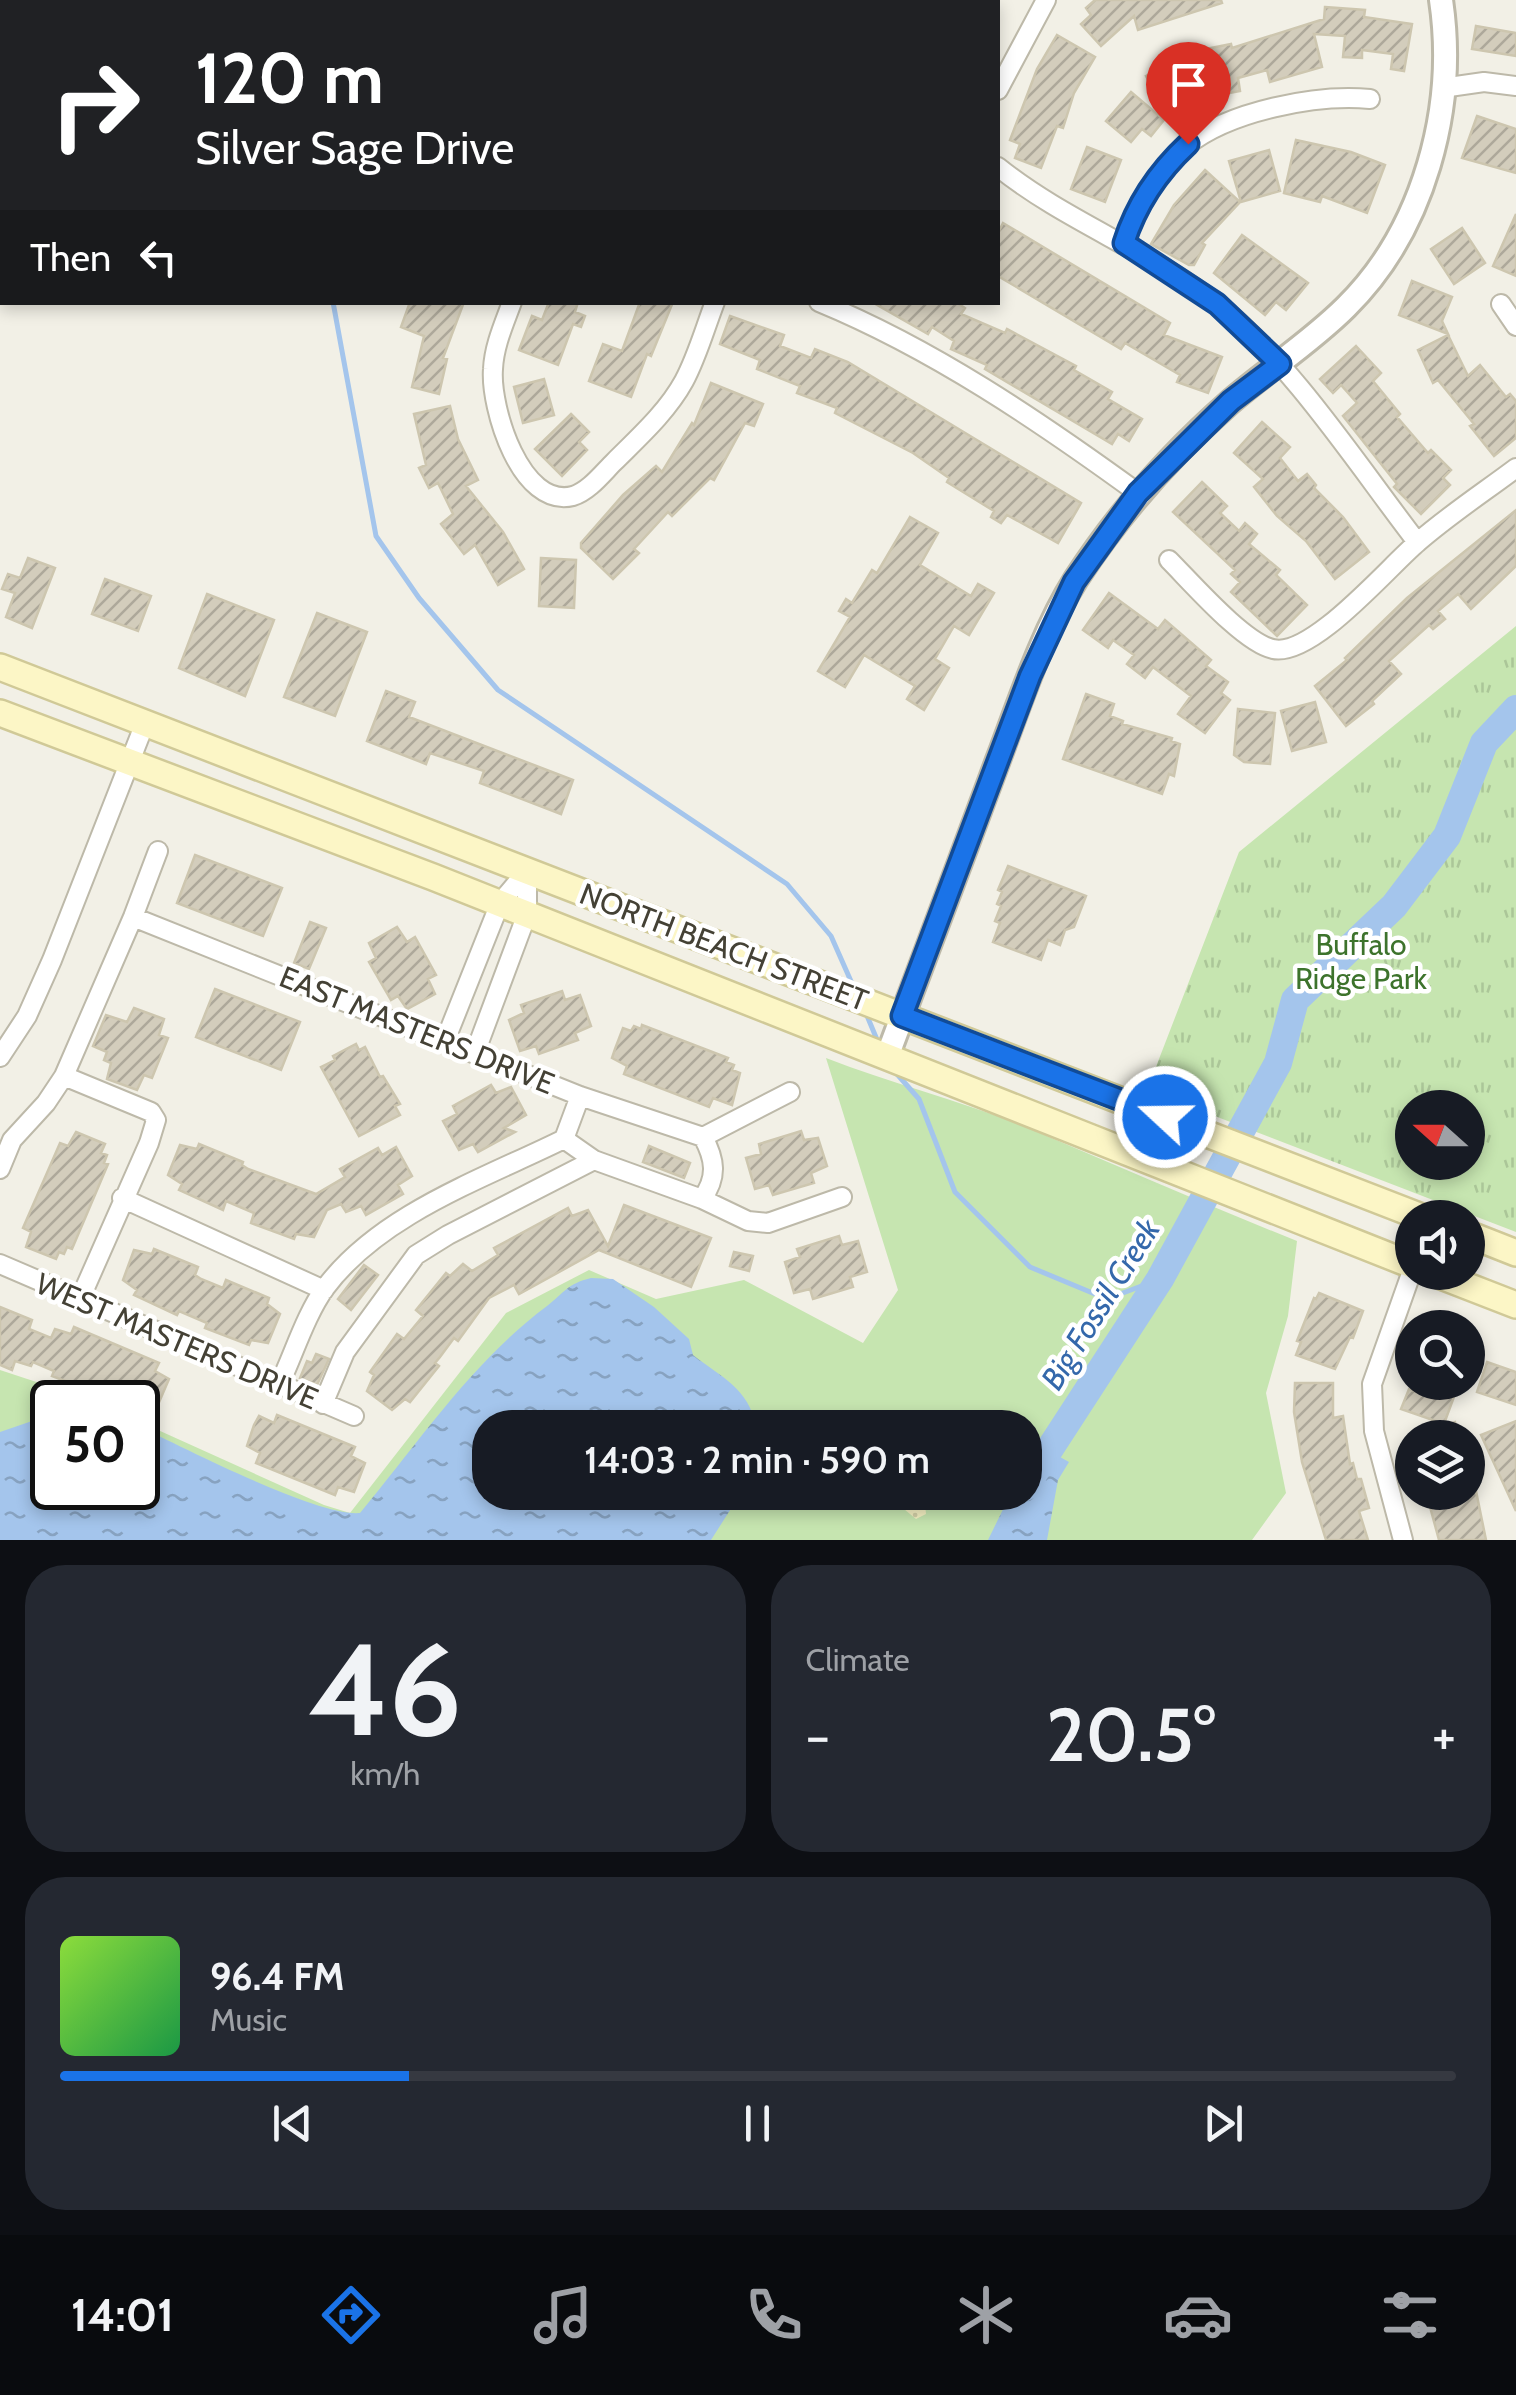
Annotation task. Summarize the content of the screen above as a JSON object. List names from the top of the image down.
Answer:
{
  "streets": {
    "main road": ["NORTH BEACH STREET"],
    "street": ["EAST MASTERS DRIVE", "WEST MASTERS DRIVE"]
  },
  "water": ["Big Fossil Creek"],
  "parks": ["Buffalo Ridge Park"],
  "north": "left",
  "page": {
    "turn": ["120 m", "Silver Sage Drive"],
    "then": "Then",
    "limit": "50",
    "trip": "14:03 · 2 min · 590 m",
    "tile": [
      ["46", "km/h"],
      "Climate"
    ],
    "heat": ["−", "20.5°", "+"],
    "song": ["96.4 FM", "Music"],
    "tabs": "14:01"
  }
}
